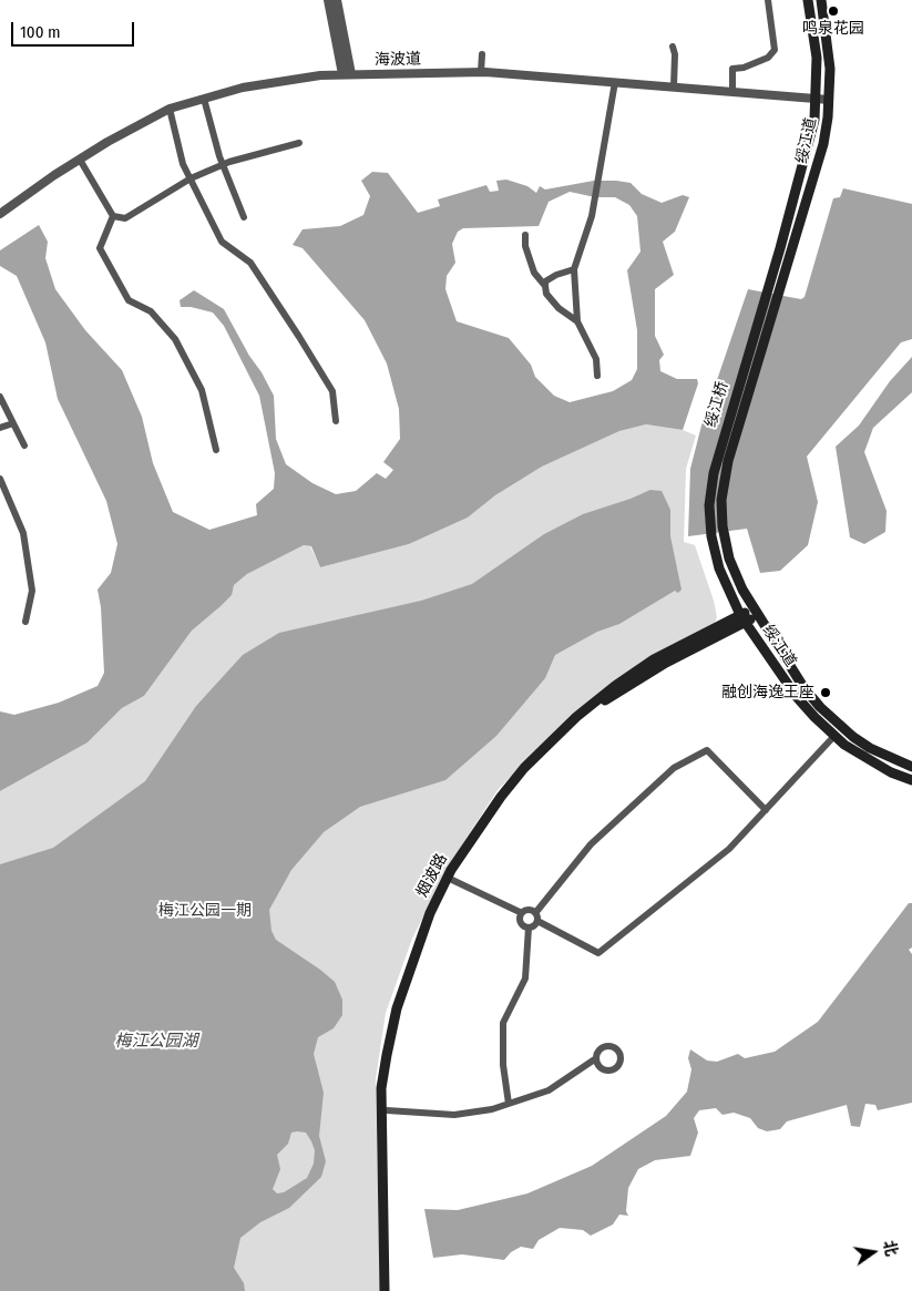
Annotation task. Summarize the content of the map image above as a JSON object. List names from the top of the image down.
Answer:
{
  "streets": {
    "main road": ["绥江道", "绥江桥", "烟波路"],
    "street": ["海波道"]
  },
  "crossings": [
    ["海波道", "绥江道"],
    ["绥江道", "绥江桥"],
    ["绥江道", "烟波路"]
  ],
  "water": ["梅江公园湖"],
  "parks": ["梅江公园一期"],
  "places": ["鸣泉花园", "融创海逸王座"],
  "scale_bar": "100 m",
  "north": "right"
}
